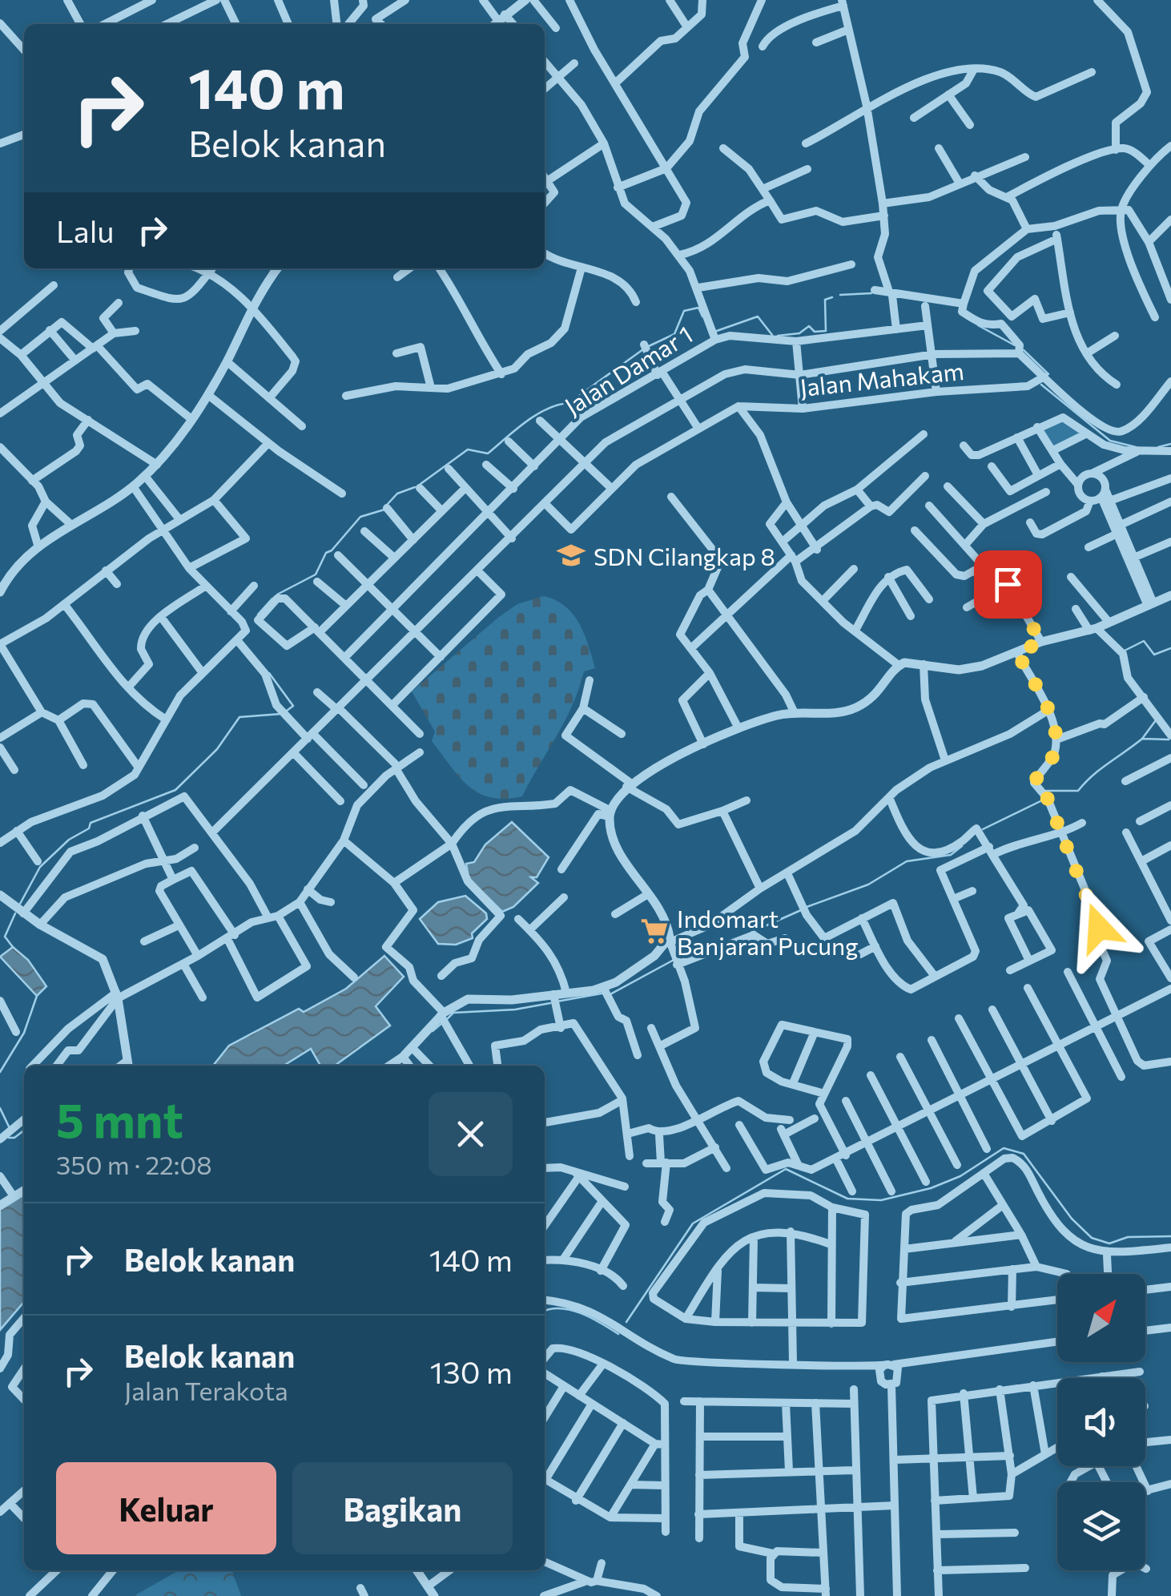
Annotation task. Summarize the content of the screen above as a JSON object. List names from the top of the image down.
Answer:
{
  "streets": {
    "street": ["Jalan Damar 1", "Jalan Mahakam"]
  },
  "places": {
    "school or university": ["SDN Cilangkap 8"],
    "supermarket": ["Indomart Banjaran Pucung"]
  },
  "north": "top right",
  "page": {
    "turn": ["140 m", "Belok kanan"],
    "then": "Lalu",
    "heading": ["5 mnt", "350 m · 22:08"],
    "list": [
      {
        "name": "Belok kanan",
        "value": "140 m"
      },
      {
        "name": "Belok kanan",
        "note": "Jalan Terakota",
        "value": "130 m"
      }
    ],
    "buttons": ["Keluar", "Bagikan"]
  }
}
